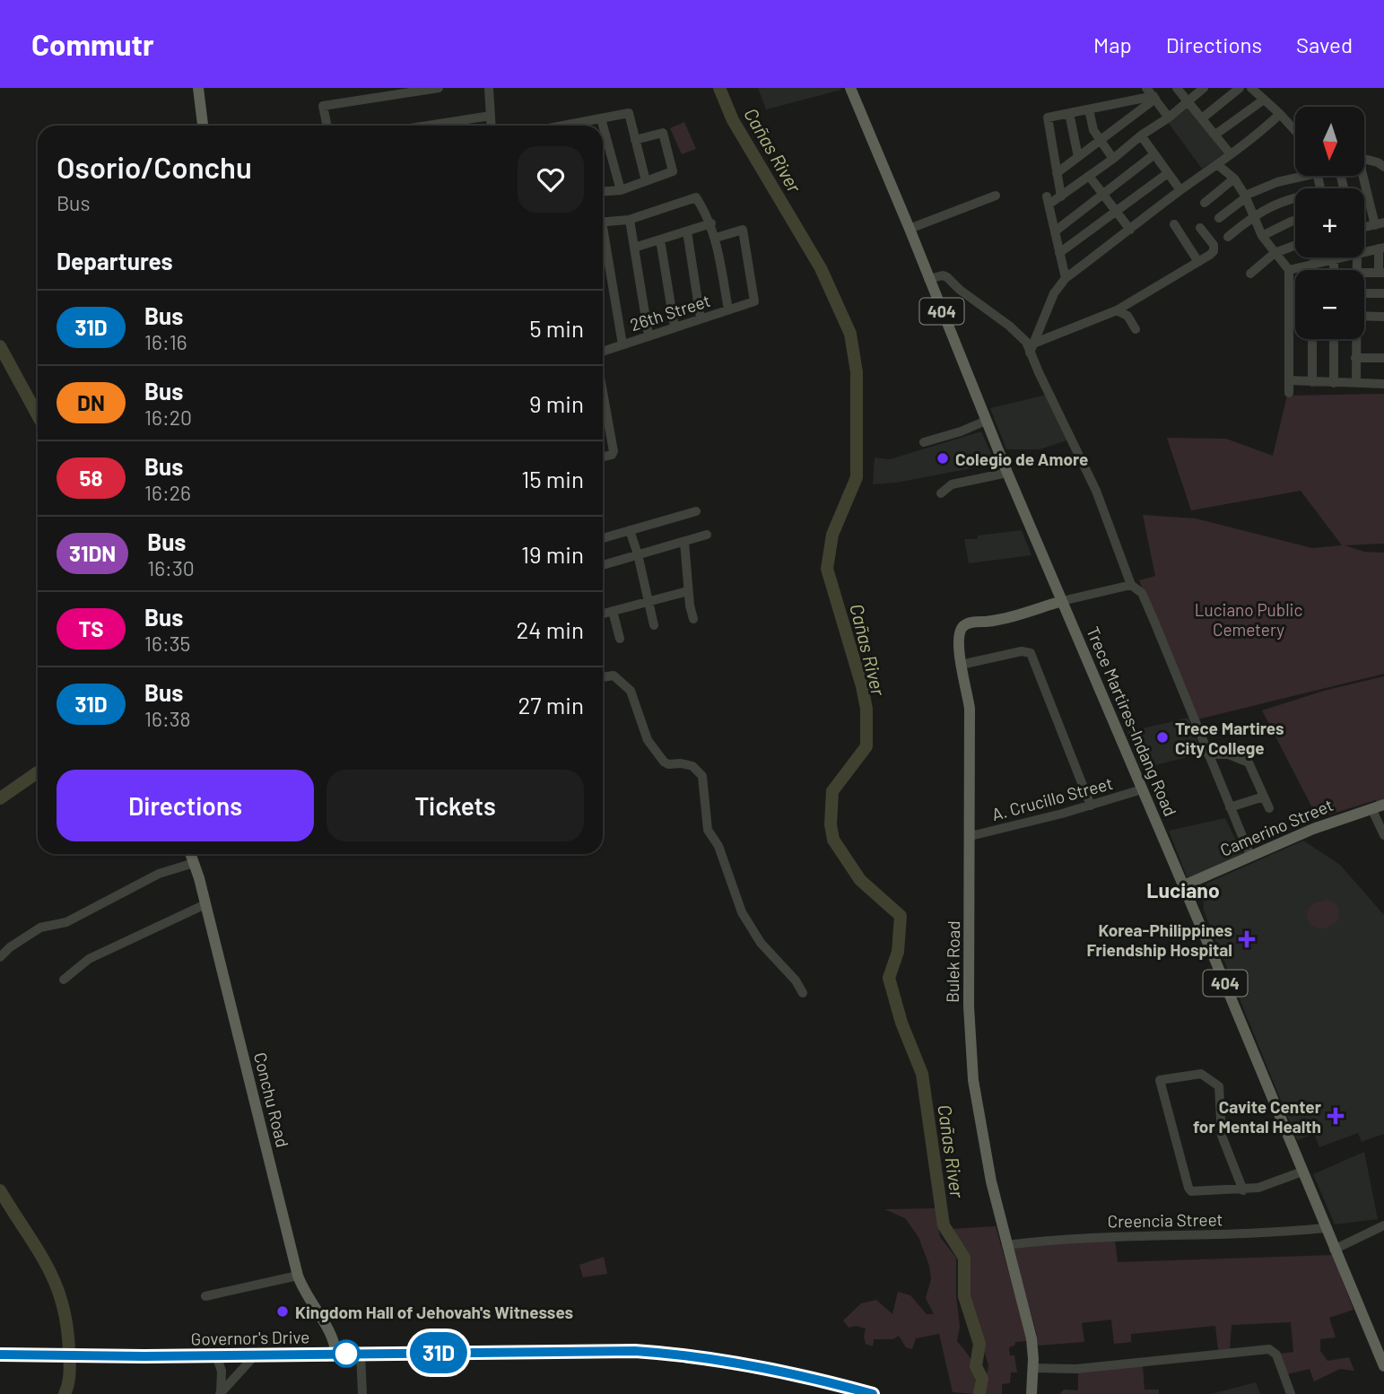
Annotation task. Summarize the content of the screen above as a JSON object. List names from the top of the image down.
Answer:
{
  "streets": {
    "main road": [
      "404",
      "Trece Martires-Indang Road",
      "Camerino Street",
      "Bulek Road",
      "Conchu Road",
      "Governor's Drive"
    ],
    "street": ["26th Street", "A. Crucillo Street", "Creencia Street"]
  },
  "crossings": [
    ["Trece Martires-Indang Road", "A. Crucillo Street"],
    ["Trece Martires-Indang Road", "Camerino Street"],
    ["Trece Martires-Indang Road", "Bulek Road"],
    ["Trece Martires-Indang Road", "Creencia Street"],
    ["A. Crucillo Street", "Bulek Road"],
    ["Bulek Road", "Creencia Street"],
    ["Conchu Road", "Governor's Drive"]
  ],
  "districts": ["Luciano"],
  "water": ["Cañas River"],
  "parks": ["Luciano Public Cemetery"],
  "places": {
    "other": ["Colegio de Amore", "Trece Martires City College", "Kingdom Hall of Jehovah's Witnesses"],
    "health": ["Korea-Philippines Friendship Hospital", "Cavite Center for Mental Health"]
  },
  "lines": ["bus line 31D"],
  "north": "bottom",
  "page": {
    "header": "Commutr",
    "nav": ["Map", "Directions", "Saved"],
    "on_map": "31D",
    "map_buttons": ["+", "−"],
    "heading": [
      ["Osorio/Conchu", "Bus"],
      "Departures"
    ],
    "list": [
      {
        "mark": "31D",
        "name": "Bus",
        "note": "16:16",
        "value": "5 min"
      },
      {
        "mark": "DN",
        "name": "Bus",
        "note": "16:20",
        "value": "9 min"
      },
      {
        "mark": "58",
        "name": "Bus",
        "note": "16:26",
        "value": "15 min"
      },
      {
        "mark": "31DN",
        "name": "Bus",
        "note": "16:30",
        "value": "19 min"
      },
      {
        "mark": "TS",
        "name": "Bus",
        "note": "16:35",
        "value": "24 min"
      },
      {
        "mark": "31D",
        "name": "Bus",
        "note": "16:38",
        "value": "27 min"
      }
    ],
    "buttons": ["Directions", "Tickets"]
  }
}
